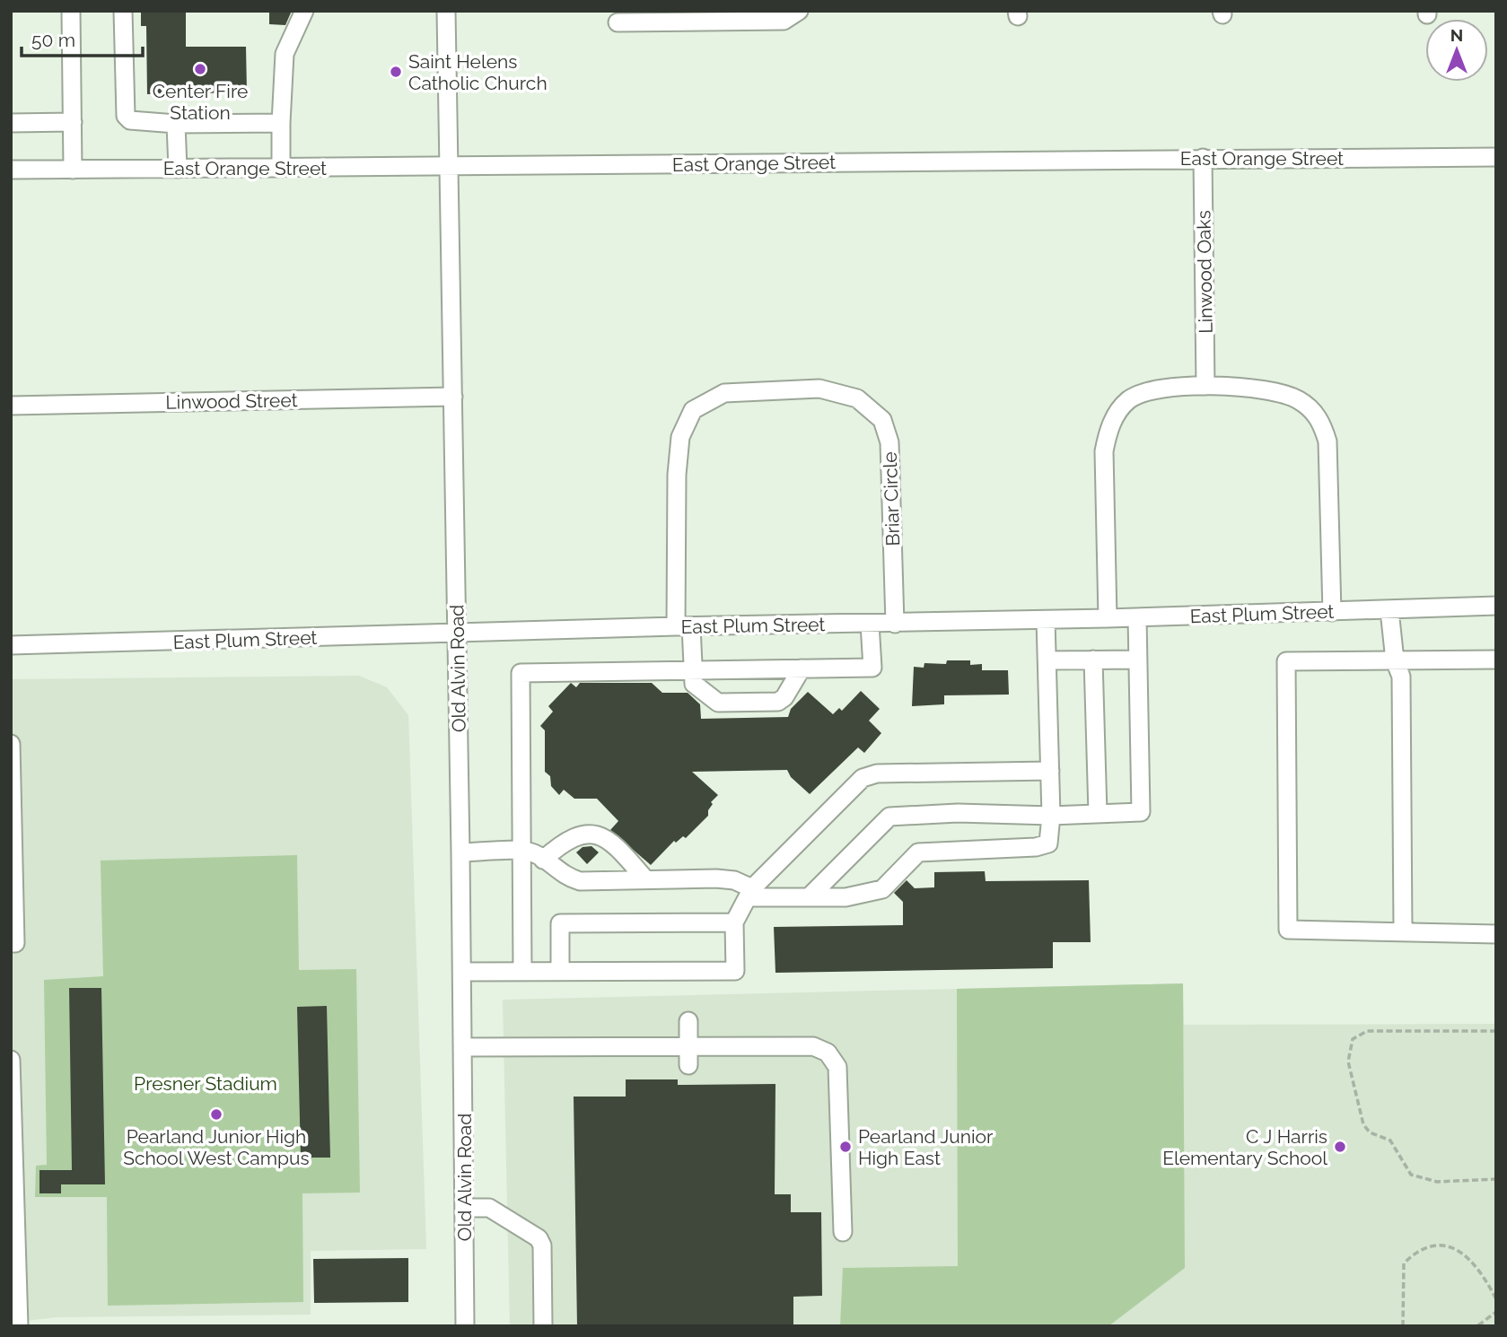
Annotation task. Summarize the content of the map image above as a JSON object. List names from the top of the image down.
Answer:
{
  "streets": {
    "street": [
      "East Orange Street",
      "Linwood Oaks",
      "Linwood Street",
      "Briar Circle",
      "East Plum Street",
      "Old Alvin Road"
    ]
  },
  "crossings": [
    ["East Orange Street", "Linwood Oaks"],
    ["East Orange Street", "Old Alvin Road"],
    ["Linwood Street", "Old Alvin Road"],
    ["Briar Circle", "East Plum Street"],
    ["East Plum Street", "Old Alvin Road"]
  ],
  "parks": ["Presner Stadium"],
  "places": [
    "Center Fire Station",
    "Saint Helens Catholic Church",
    "Pearland Junior High School West Campus",
    "Pearland Junior High East",
    "C J Harris Elementary School"
  ],
  "scale_bar": "50 m",
  "north": "top"
}
